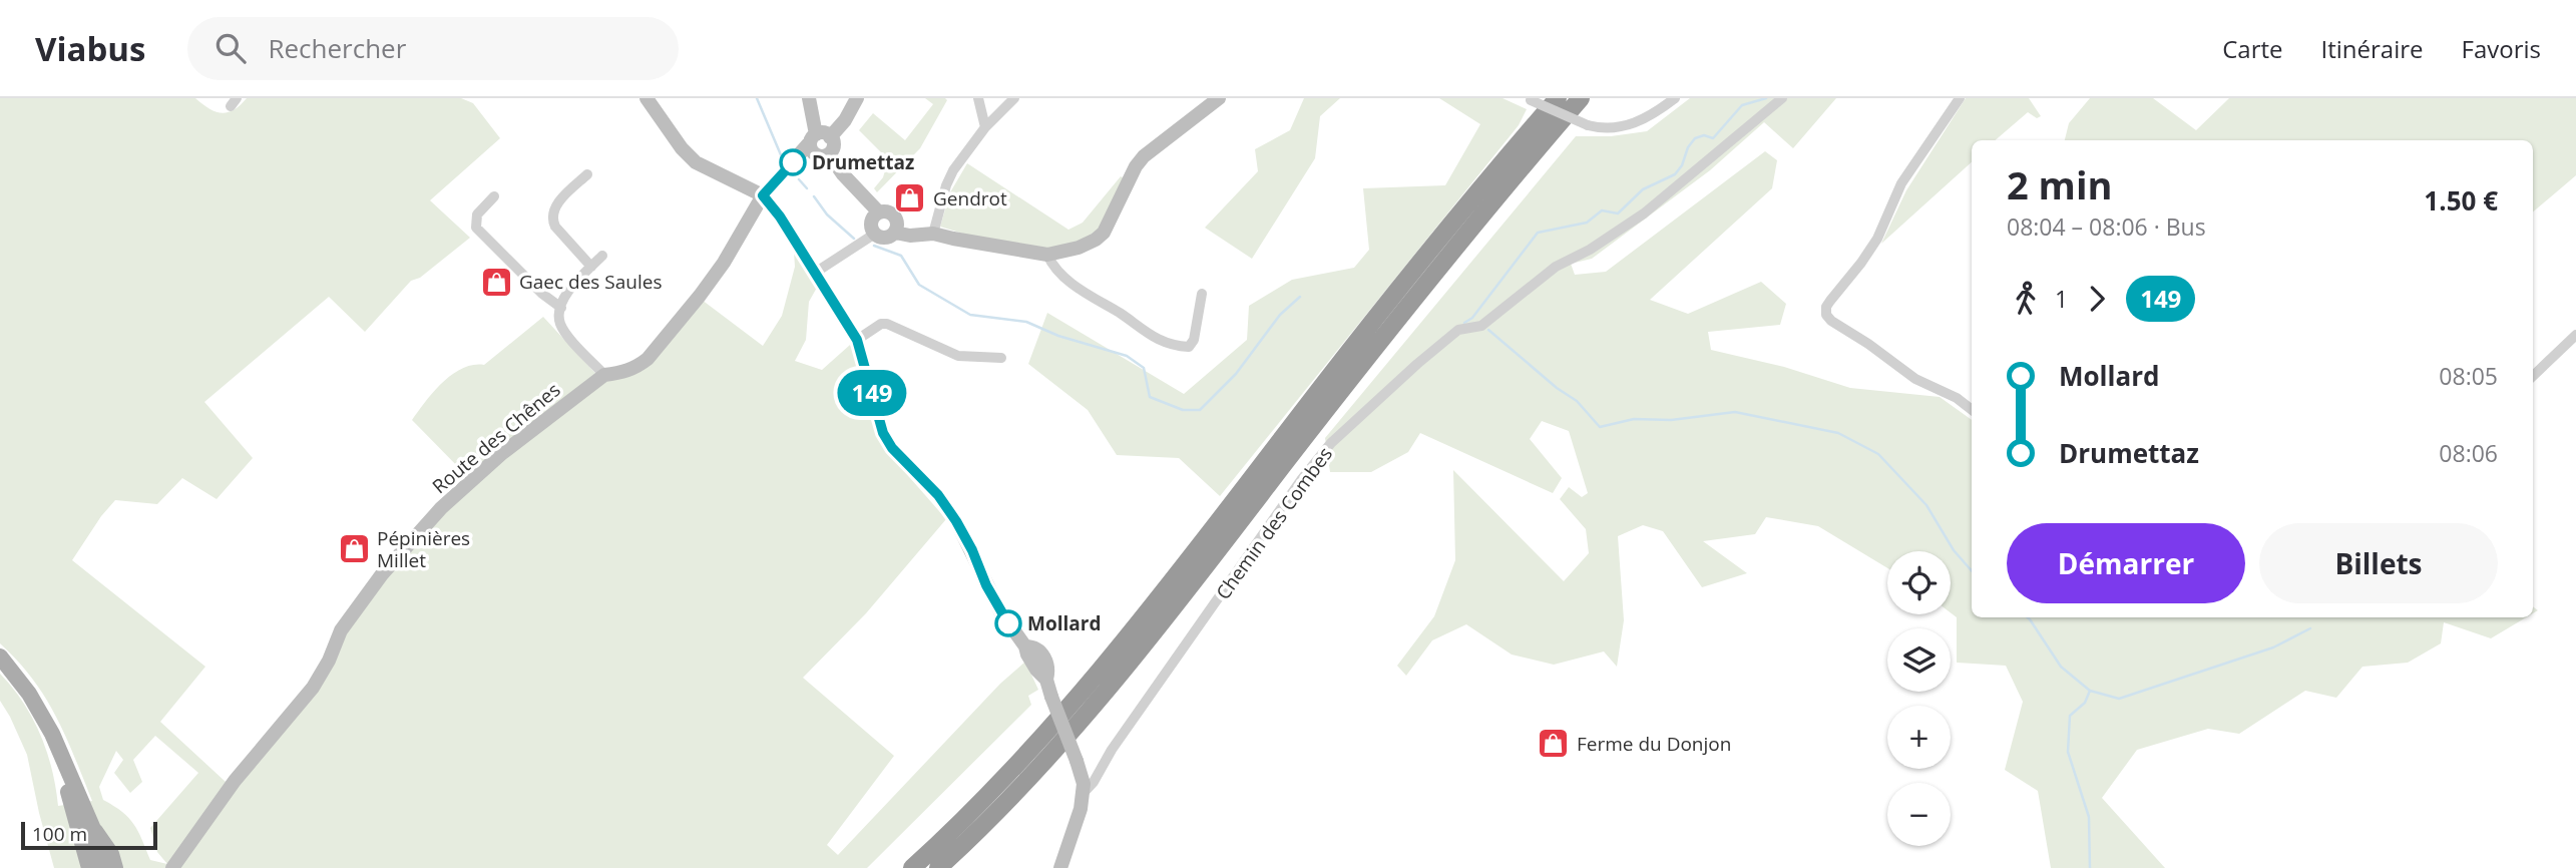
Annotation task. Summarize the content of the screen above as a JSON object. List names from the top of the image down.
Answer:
{
  "streets": {
    "street": ["Route des Chênes", "Chemin des Combes"]
  },
  "places": {
    "other": ["Drumettaz", "Mollard"],
    "shop": [
      "Gendrot",
      "Gaec des Saules",
      "Pépinières Millet",
      "Ferme du Donjon"
    ]
  },
  "lines": ["bus line 149"],
  "scale_bar": "100 m",
  "page": {
    "header": "Viabus",
    "search": "Rechercher",
    "nav": ["Carte", "Itinéraire", "Favoris"],
    "on_map": "149",
    "heading": ["2 min", "08:04 – 08:06 · Bus", "1.50 €"],
    "legs": ["1", "149"],
    "list": [
      {
        "name": "Mollard",
        "value": "08:05"
      },
      {
        "name": "Drumettaz",
        "value": "08:06"
      }
    ],
    "buttons": ["Démarrer", "Billets"],
    "map_buttons": ["+", "−"],
    "scale": "100 m"
  }
}
